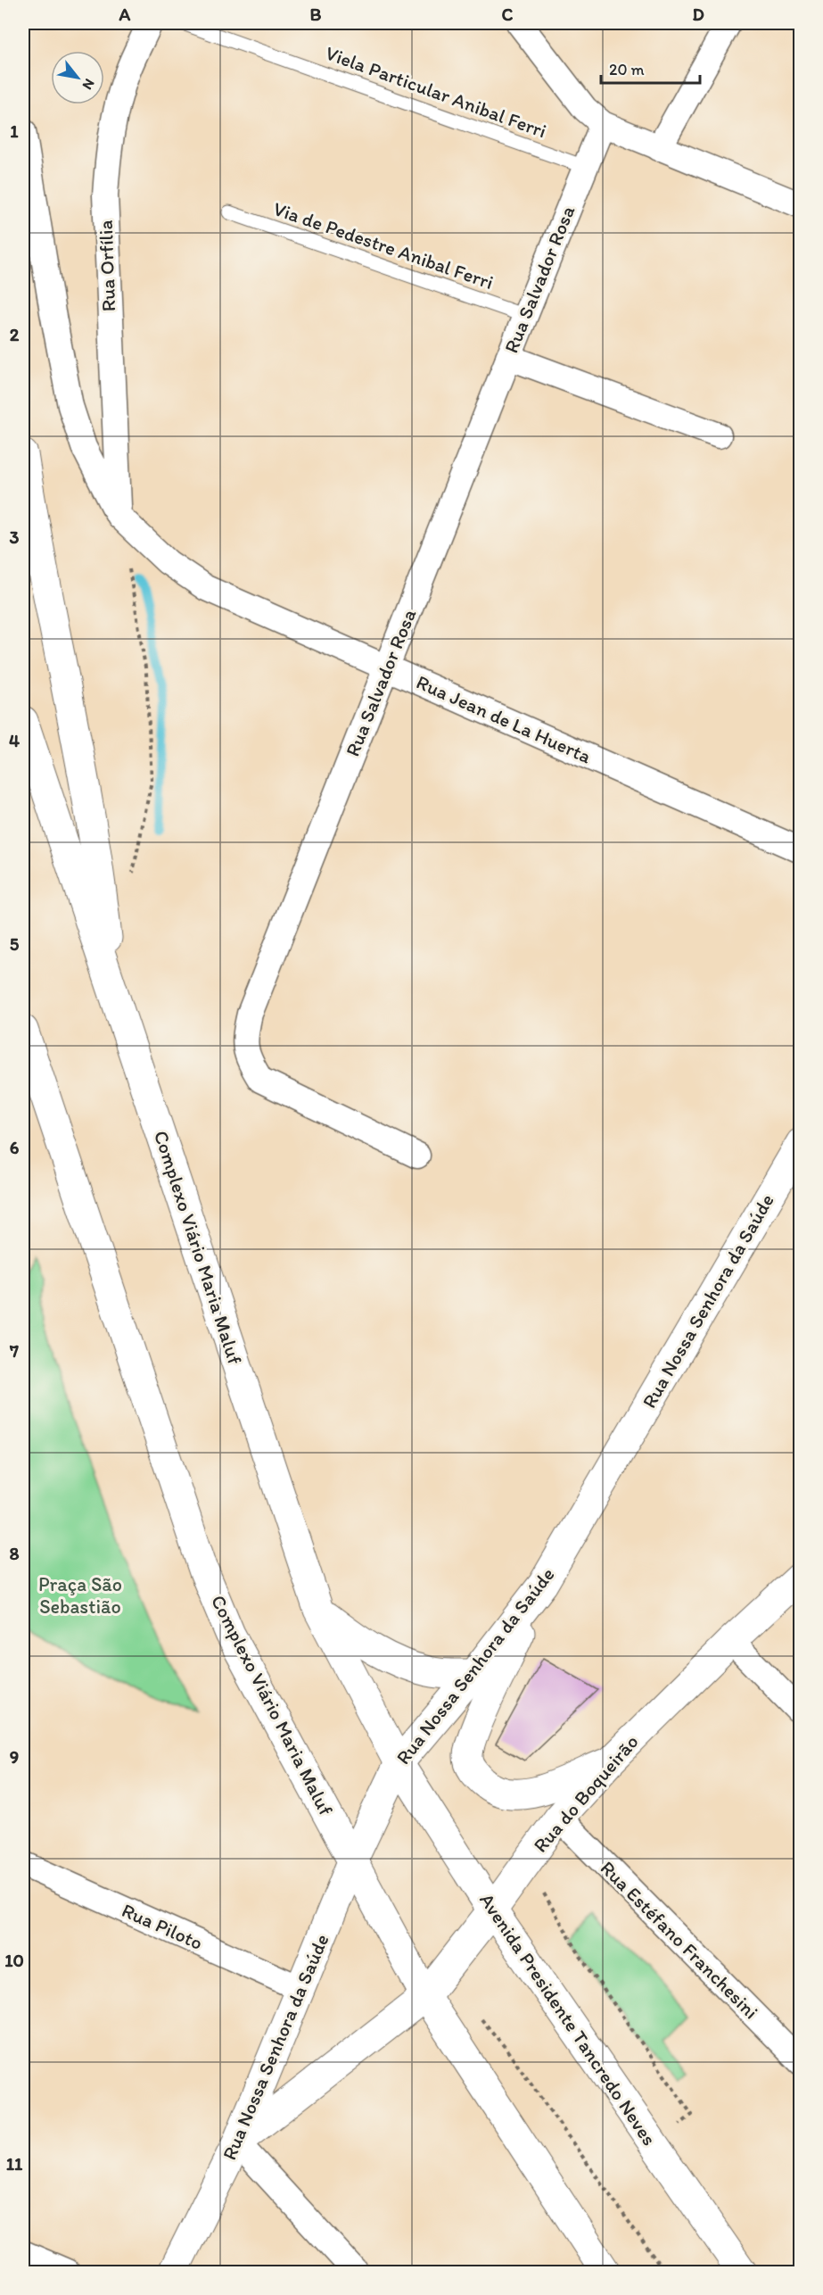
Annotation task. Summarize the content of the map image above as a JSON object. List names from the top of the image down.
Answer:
{
  "streets": {
    "main road": [
      "Complexo Viário Maria Maluf",
      "Rua Nossa Senhora da Saúde",
      "Rua do Boqueirão",
      "Avenida Presidente Tancredo Neves"
    ],
    "street": [
      "Rua Orfília",
      "Rua Salvador Rosa",
      "Rua Jean de La Huerta",
      "Rua Piloto",
      "Rua Estéfano Franchesini"
    ],
    "lane": ["Viela Particular Anibal Ferri", "Via de Pedestre Anibal Ferri"]
  },
  "crossings": [
    ["Viela Particular Anibal Ferri", "Rua Salvador Rosa"],
    ["Via de Pedestre Anibal Ferri", "Rua Salvador Rosa"],
    ["Rua Orfília", "Rua Jean de La Huerta"],
    ["Rua Salvador Rosa", "Rua Jean de La Huerta"],
    ["Complexo Viário Maria Maluf", "Rua Nossa Senhora da Saúde"],
    ["Complexo Viário Maria Maluf", "Avenida Presidente Tancredo Neves"],
    ["Rua Nossa Senhora da Saúde", "Rua do Boqueirão"],
    ["Rua Nossa Senhora da Saúde", "Rua Piloto"],
    ["Rua Nossa Senhora da Saúde", "Avenida Presidente Tancredo Neves"],
    ["Rua do Boqueirão", "Rua Estéfano Franchesini"],
    ["Rua do Boqueirão", "Avenida Presidente Tancredo Neves"]
  ],
  "parks": ["Praça São Sebastião"],
  "scale_bar": "20 m",
  "north": "bottom right",
  "grid": {
    "columns": [
      "A",
      "B",
      "C",
      "D"
    ],
    "rows": [
      "1",
      "2",
      "3",
      "4",
      "5",
      "6",
      "7",
      "8",
      "9",
      "10",
      "11"
    ]
  }
}
